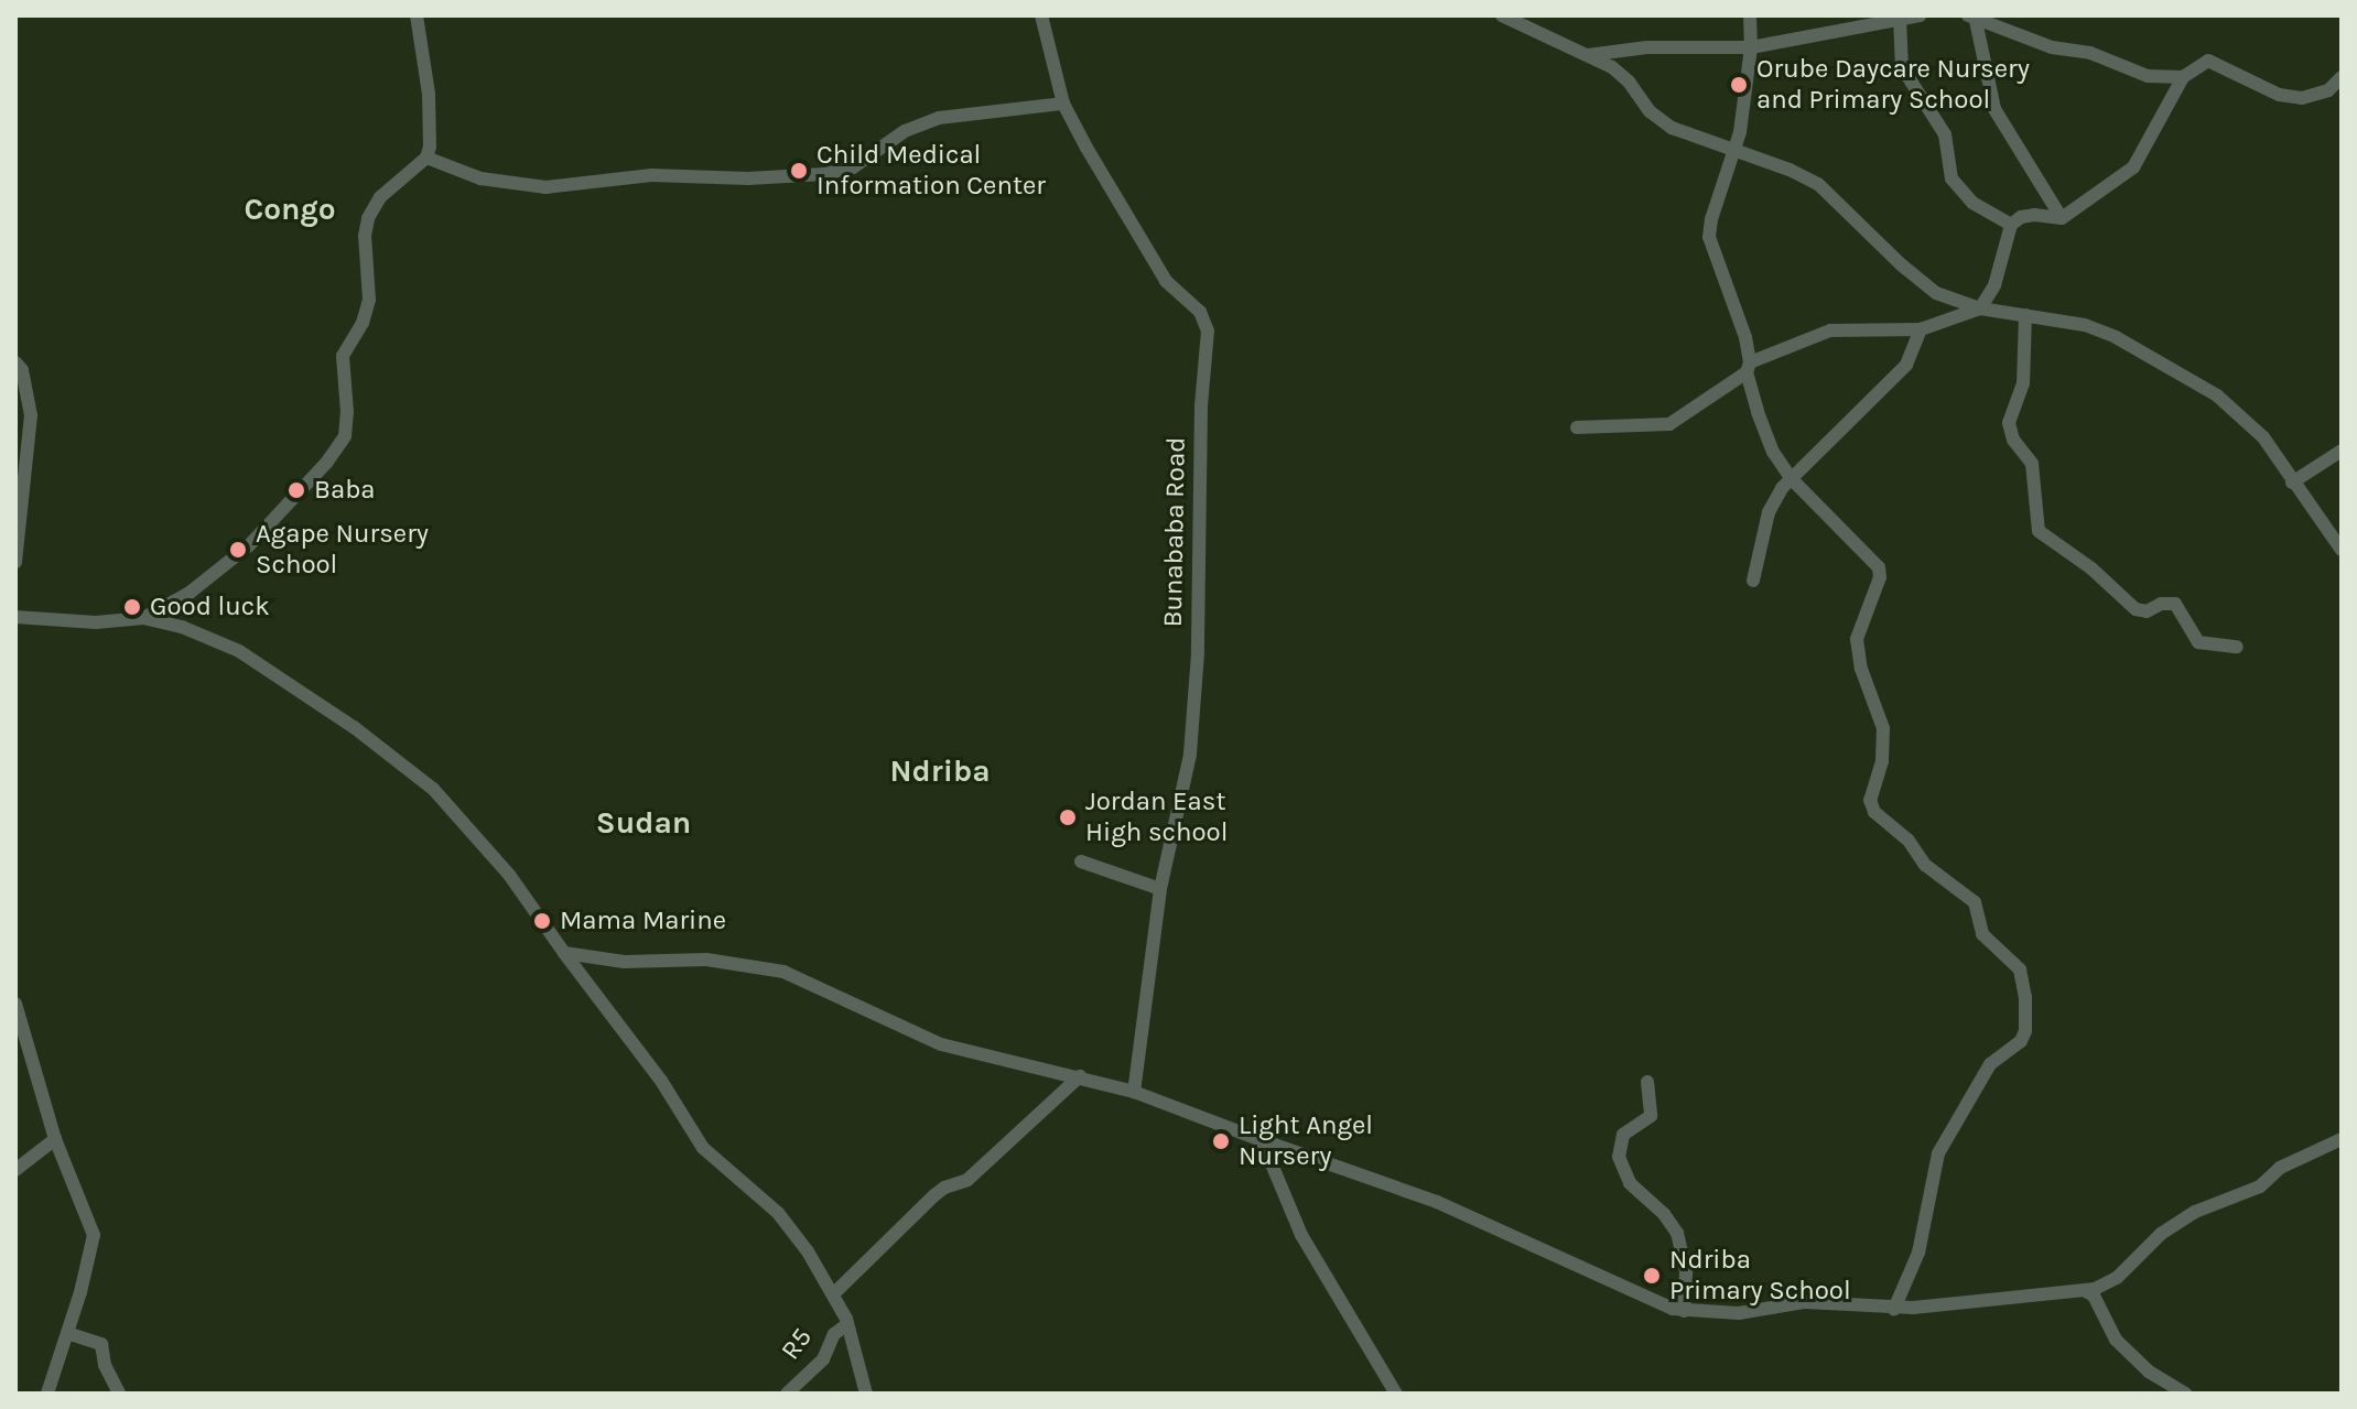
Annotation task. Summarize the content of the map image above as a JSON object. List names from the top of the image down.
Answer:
{
  "streets": {
    "street": ["Bunababa Road", "R5"]
  },
  "districts": ["Congo", "Ndriba", "Sudan"],
  "places": [
    "Orube Daycare Nursery and Primary School",
    "Child Medical Information Center",
    "Baba",
    "Agape Nursery School",
    "Good luck",
    "Jordan East High school",
    "Mama Marine",
    "Light Angel Nursery",
    "Ndriba Primary School"
  ]
}
